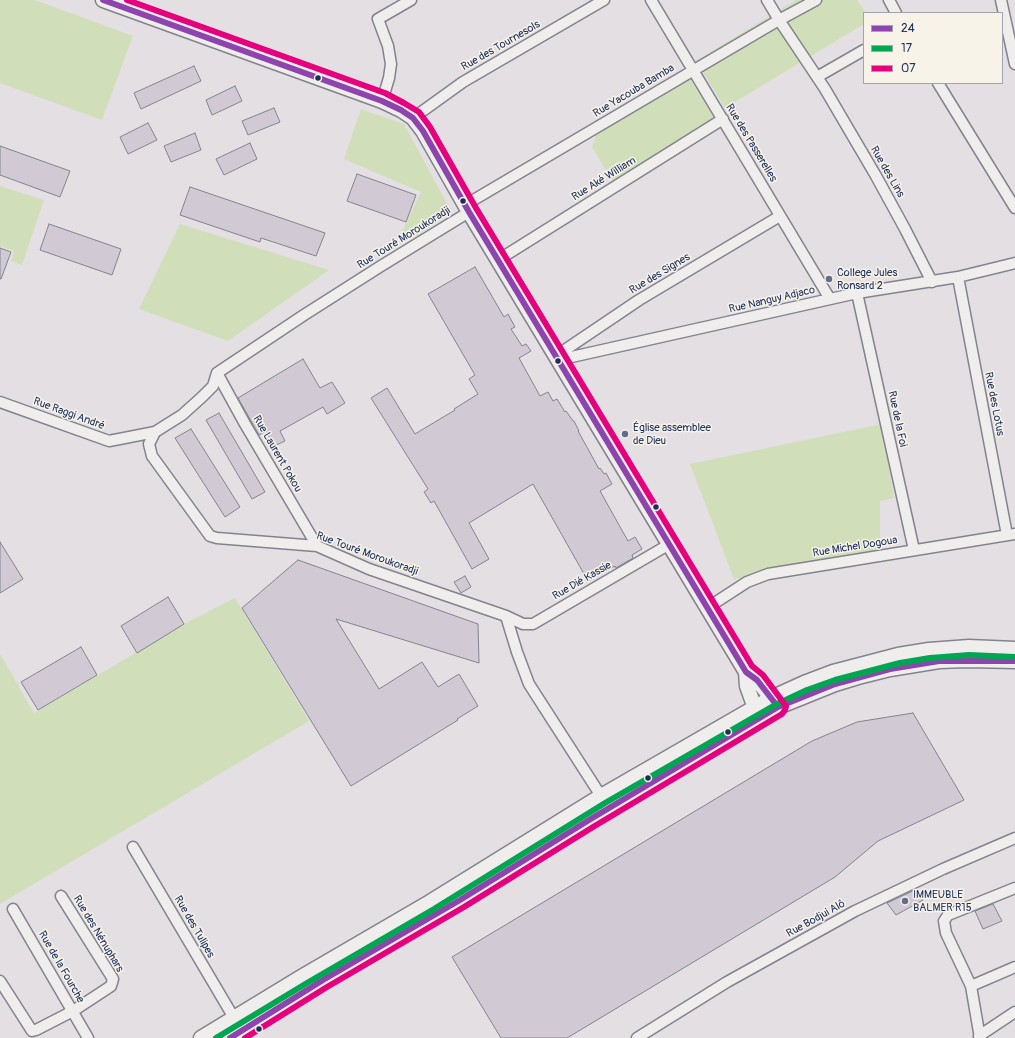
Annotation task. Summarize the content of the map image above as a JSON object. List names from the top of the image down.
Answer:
{
  "streets": {
    "street": [
      "Rue des Tournesols",
      "Rue Yacouba Bamba",
      "Rue des Passerelles",
      "Rue des Lins",
      "Rue Aké William",
      "Rue Touré Moroukoradji",
      "Rue des Signes",
      "Rue Nanguy Adjaco",
      "Rue des Lotus",
      "Rue Raggi André",
      "Rue de la Foi",
      "Rue Laurent Pokou",
      "Rue Michel Dogoua",
      "Rue Dié Kassie",
      "Rue Bodjui Alô",
      "Rue des Tulipes",
      "Rue des Nénuphars",
      "Rue de la Fourche"
    ]
  },
  "crossings": [
    ["Rue Yacouba Bamba", "Rue des Passerelles"],
    ["Rue Yacouba Bamba", "Rue des Lins"],
    ["Rue Yacouba Bamba", "Rue Touré Moroukoradji"],
    ["Rue des Passerelles", "Rue Aké William"],
    ["Rue des Passerelles", "Rue des Signes"],
    ["Rue des Passerelles", "Rue Nanguy Adjaco"],
    ["Rue des Lins", "Rue Nanguy Adjaco"],
    ["Rue Touré Moroukoradji", "Rue Raggi André"],
    ["Rue Touré Moroukoradji", "Rue Laurent Pokou"],
    ["Rue Touré Moroukoradji", "Rue Dié Kassie"],
    ["Rue des Signes", "Rue Nanguy Adjaco"],
    ["Rue Nanguy Adjaco", "Rue des Lotus"],
    ["Rue Nanguy Adjaco", "Rue de la Foi"],
    ["Rue des Lotus", "Rue Michel Dogoua"],
    ["Rue de la Foi", "Rue Michel Dogoua"],
    ["Rue des Nénuphars", "Rue de la Fourche"]
  ],
  "places": ["College Jules Ronsard 2", "Église assemblee de Dieu", "IMMEUBLE BALMER R15"],
  "lines": ["transit line 24", "transit line 07", "transit line 17"],
  "legend": ["24", "17", "07"]
}
